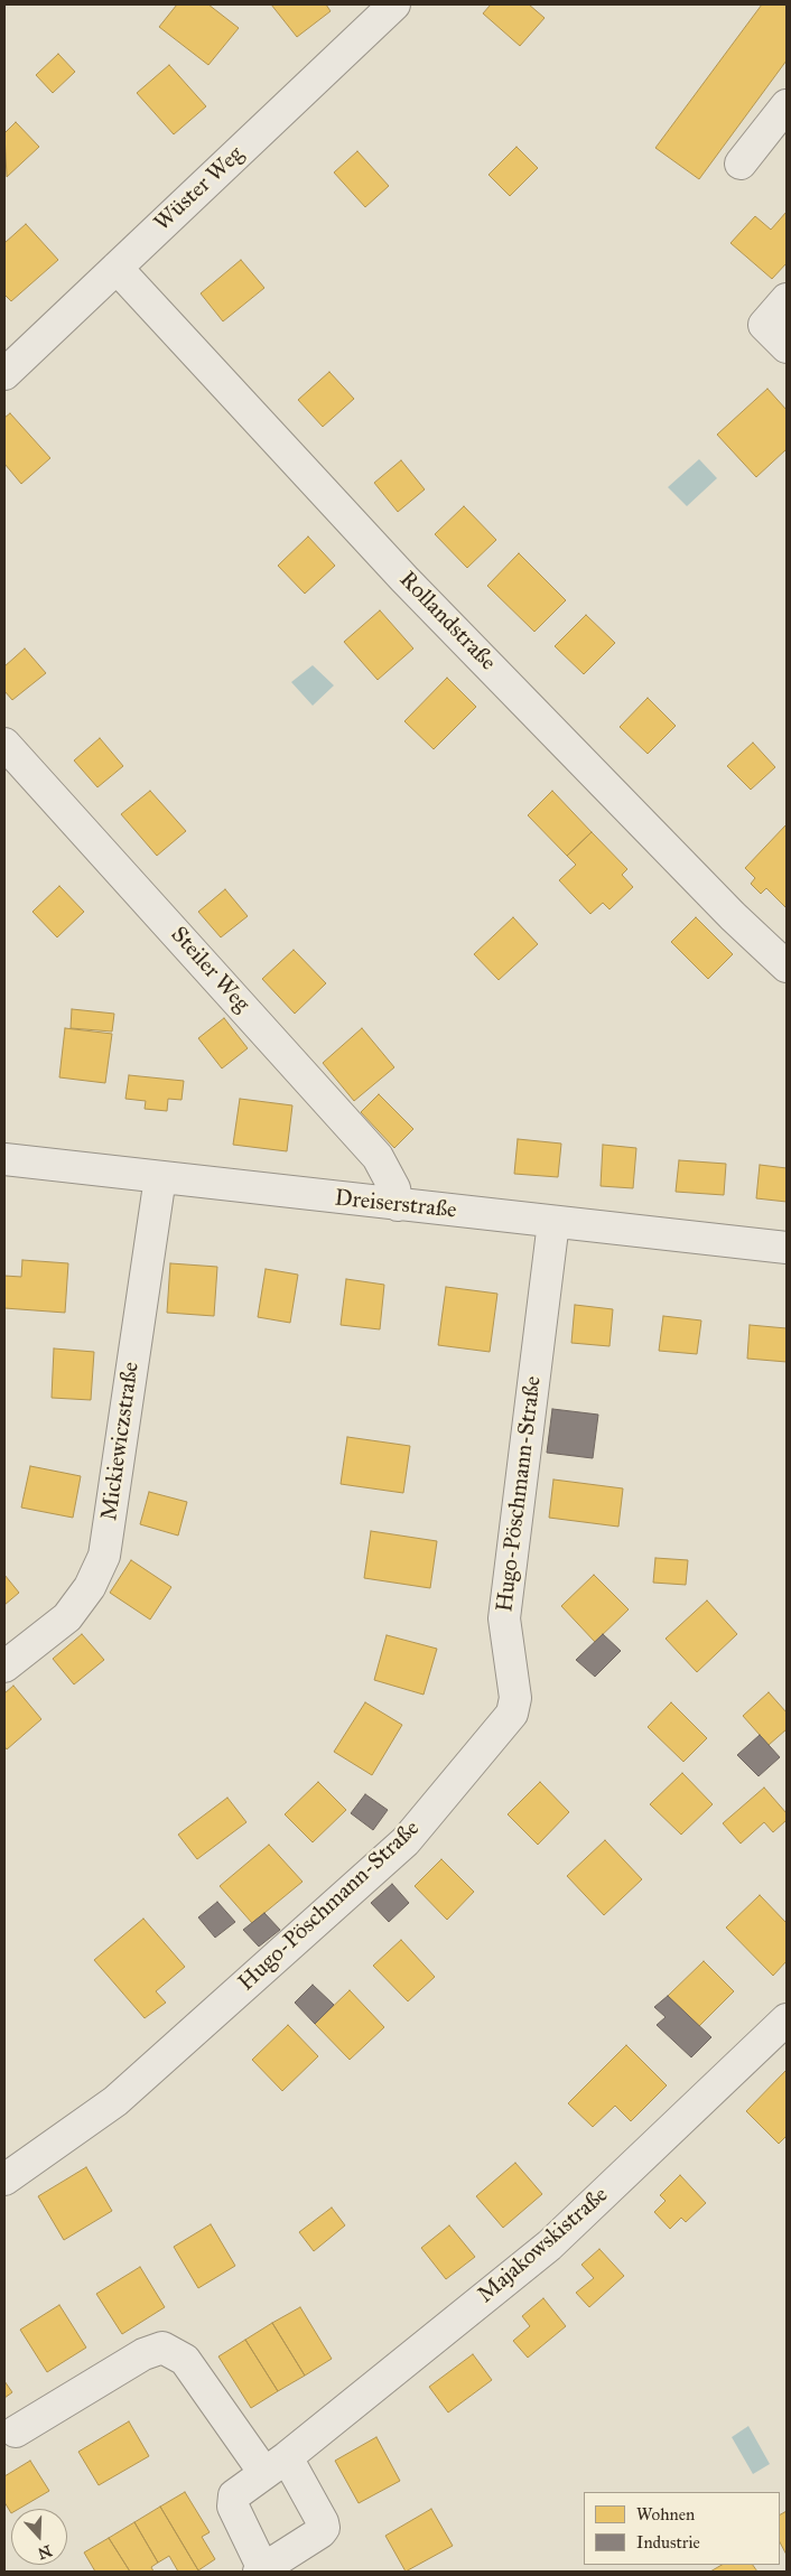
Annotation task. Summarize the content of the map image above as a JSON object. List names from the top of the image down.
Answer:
{
  "streets": {
    "street": [
      "Wüster Weg",
      "Rollandstraße",
      "Steiler Weg",
      "Dreiserstraße",
      "Mickiewiczstraße",
      "Hugo-Pöschmann-Straße",
      "Majakowskistraße"
    ]
  },
  "crossings": [
    ["Wüster Weg", "Rollandstraße"],
    ["Steiler Weg", "Dreiserstraße"],
    ["Dreiserstraße", "Mickiewiczstraße"],
    ["Dreiserstraße", "Hugo-Pöschmann-Straße"]
  ],
  "legend": ["Wohnen", "Industrie"],
  "north": "bottom"
}
